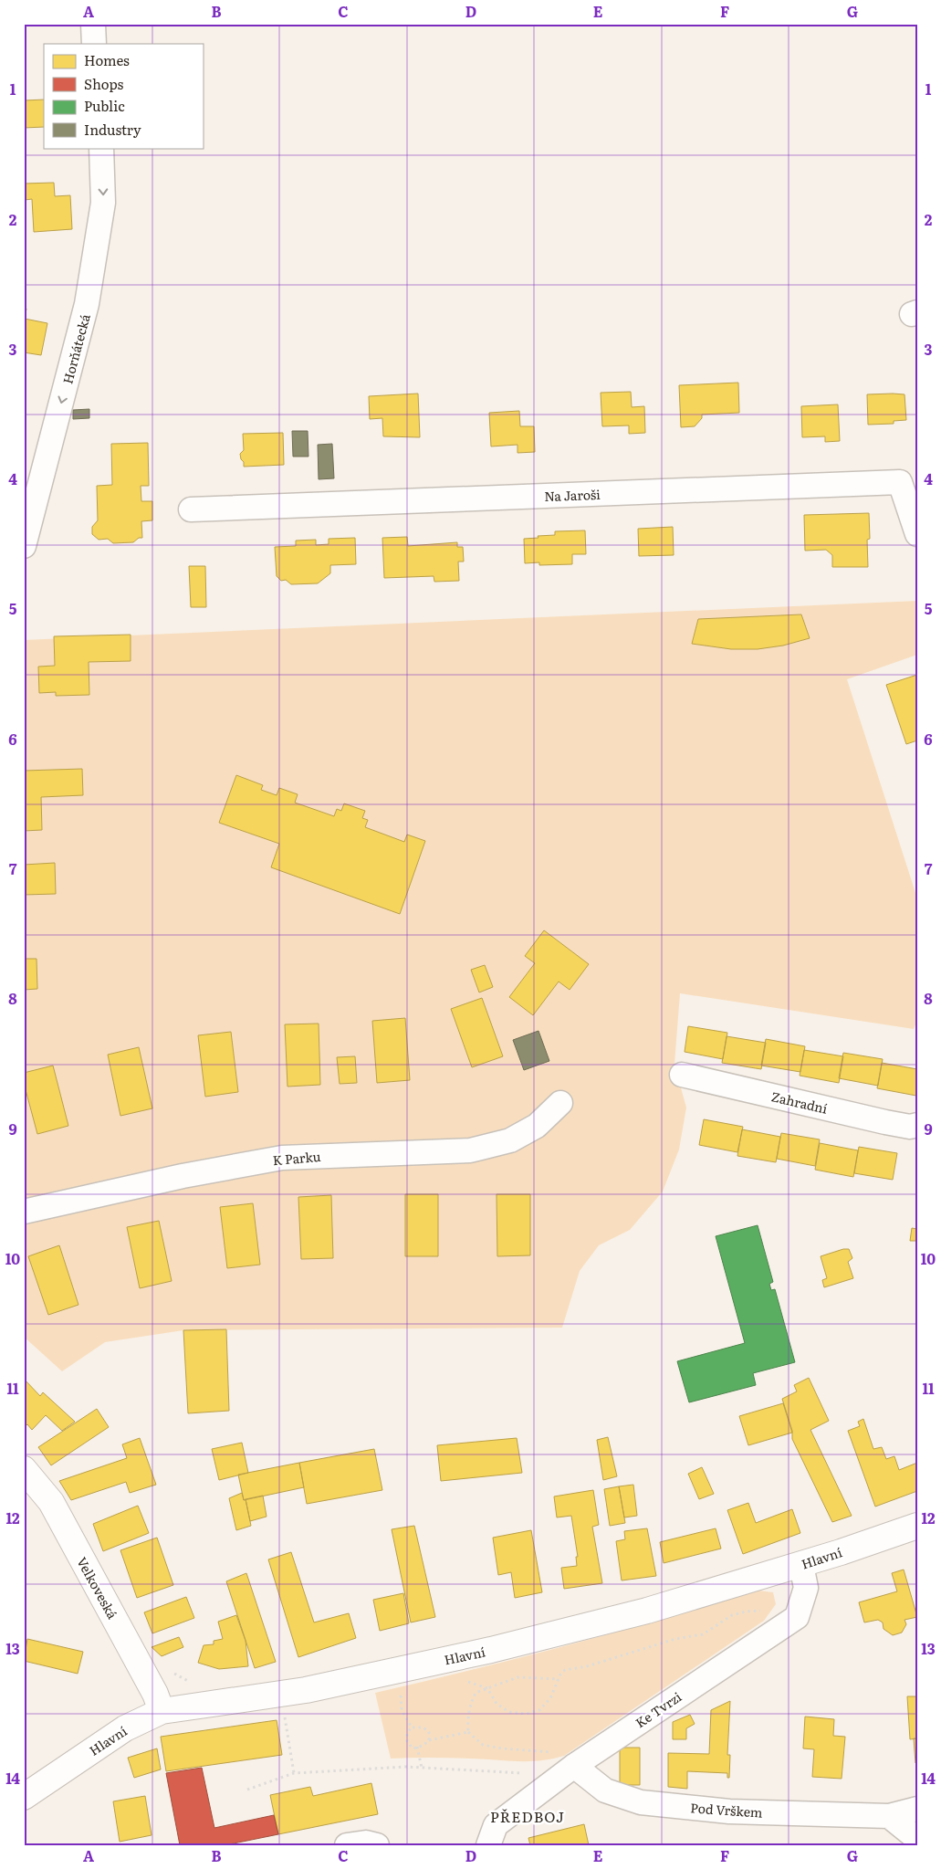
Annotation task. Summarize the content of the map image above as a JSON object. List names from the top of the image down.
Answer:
{
  "streets": {
    "street": [
      "Horňátecká",
      "Na Jaroši",
      "Zahradní",
      "K Parku",
      "Hlavní",
      "Velkoveská",
      "Ke Tvrzi",
      "Pod Vrškem"
    ]
  },
  "crossings": [
    ["Hlavní", "Velkoveská"],
    ["Ke Tvrzi", "Pod Vrškem"]
  ],
  "one_way": ["Horňátecká"],
  "districts": ["PŘEDBOJ"],
  "legend": [
    "Homes",
    "Shops",
    "Public",
    "Industry"
  ],
  "grid": {
    "columns": [
      "A",
      "B",
      "C",
      "D",
      "E",
      "F",
      "G"
    ],
    "rows": [
      "1",
      "2",
      "3",
      "4",
      "5",
      "6",
      "7",
      "8",
      "9",
      "10",
      "11",
      "12",
      "13",
      "14"
    ]
  }
}
